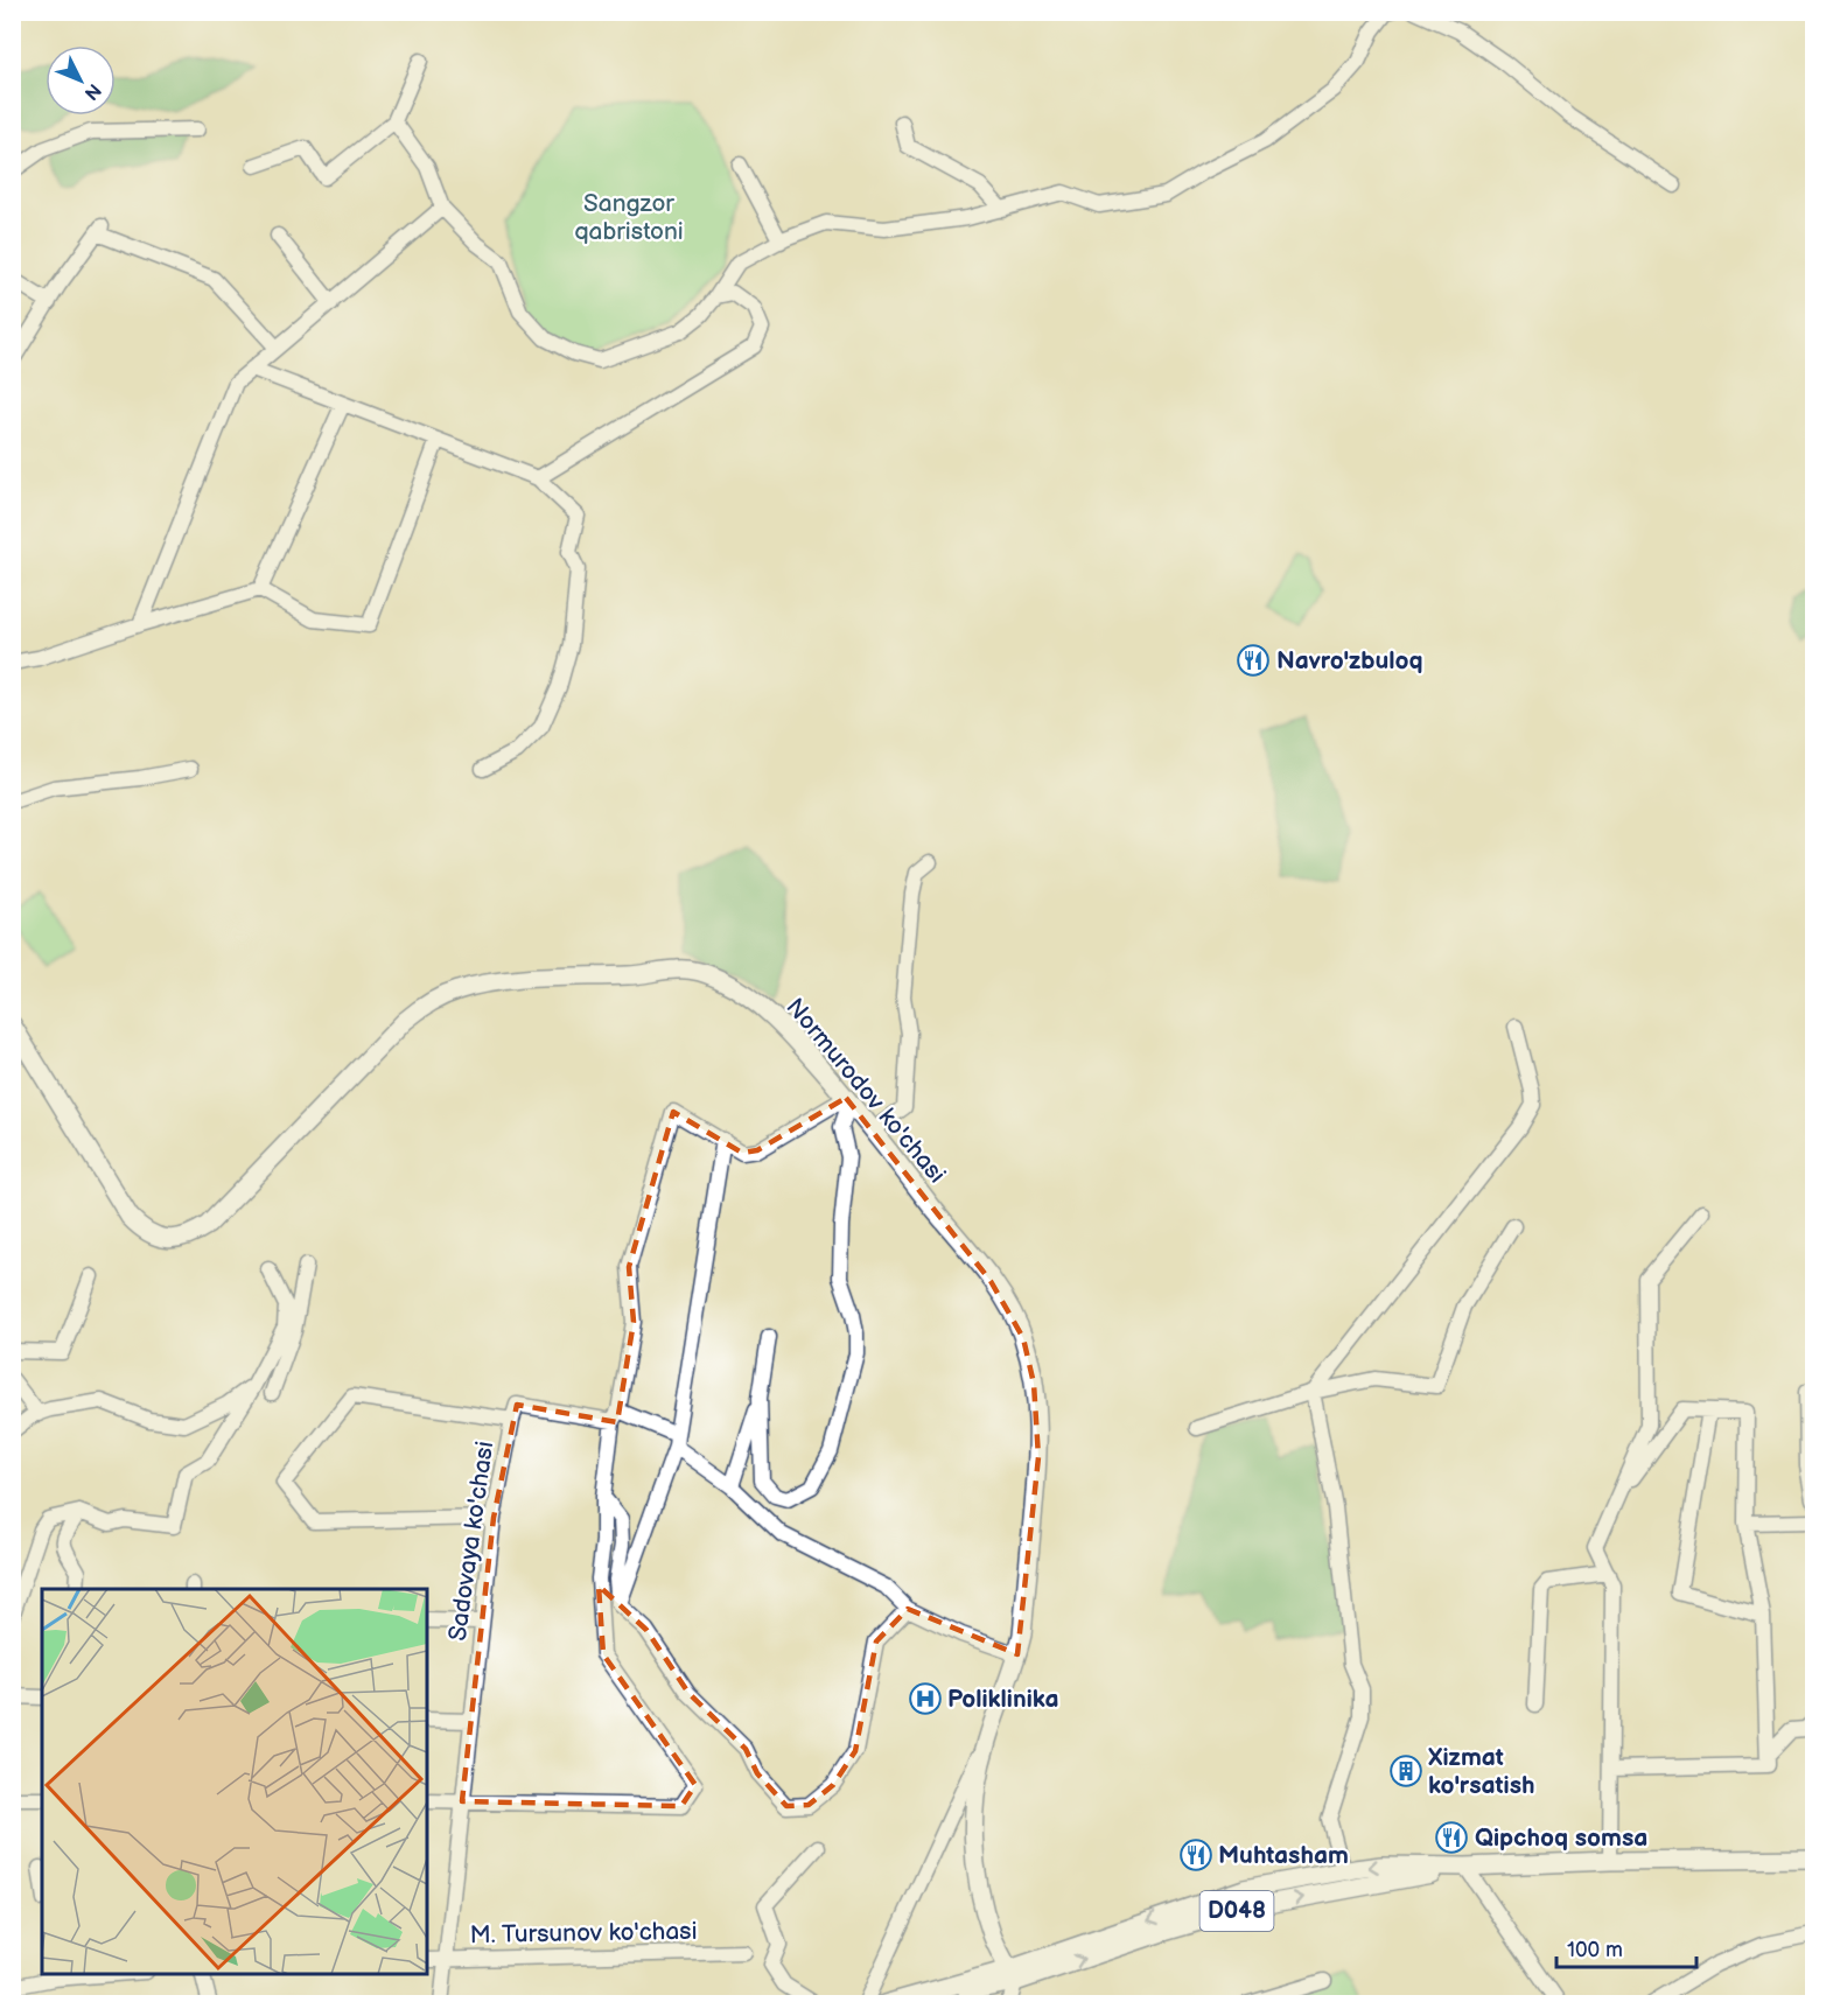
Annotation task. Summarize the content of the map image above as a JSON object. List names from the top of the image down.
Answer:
{
  "streets": {
    "main road": ["Normurodov ko'chasi", "D048"],
    "street": ["Sadovaya ko'chasi", "M. Tursunov ko'chasi"]
  },
  "crossings": [
    ["Normurodov ko'chasi", "D048"],
    ["Sadovaya ko'chasi", "M. Tursunov ko'chasi"]
  ],
  "parks": ["Sangzor qabristoni"],
  "places": {
    "restaurant": ["Navro'zbuloq", "Qipchoq somsa", "Muhtasham"],
    "hospital": ["Poliklinika"],
    "building": ["Xizmat ko'rsatish"]
  },
  "scale_bar": "100 m",
  "north": "bottom right"
}
